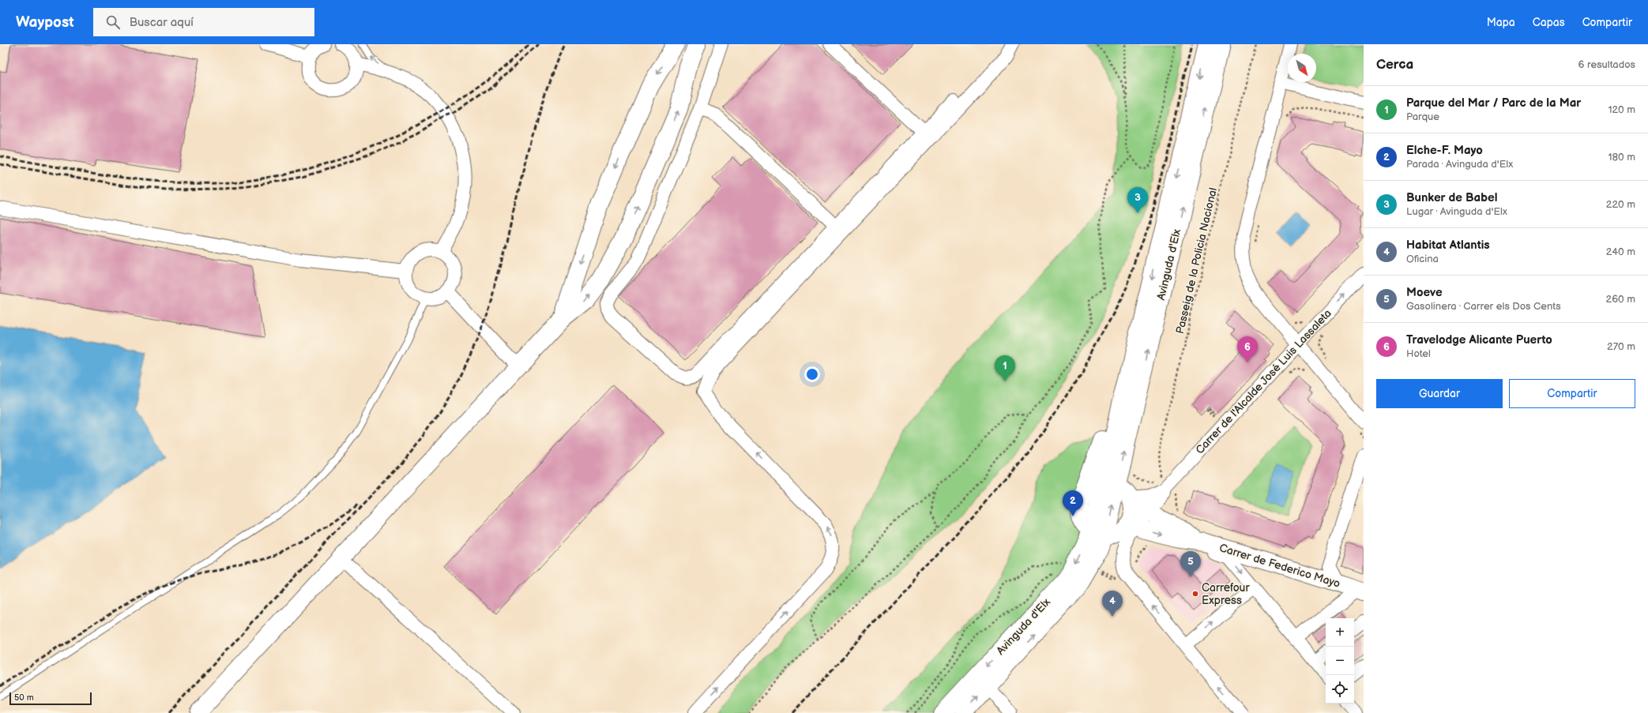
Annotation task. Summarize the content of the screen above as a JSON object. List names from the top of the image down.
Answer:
{
  "streets": {
    "main road": ["Avinguda d'Elx", "Carrer de Federico Mayo"],
    "street": ["Carrer de l'Alcalde José Luis Lassaleta"],
    "path": ["Passeig de la Policia Nacional"]
  },
  "crossings": [
    ["Passeig de la Policia Nacional", "Carrer de l'Alcalde José Luis Lassaleta"],
    ["Carrer de l'Alcalde José Luis Lassaleta", "Carrer de Federico Mayo"]
  ],
  "places": ["Carrefour Express"],
  "scale_bar": "50 m",
  "north": "bottom right",
  "page": {
    "header": "Waypost",
    "search": "Buscar aquí",
    "nav": ["Mapa", "Capas", "Compartir"],
    "heading": ["Cerca", "6 resultados"],
    "list": [
      {
        "mark": "1",
        "name": "Parque del Mar / Parc de la Mar",
        "note": "Parque",
        "value": "120 m"
      },
      {
        "mark": "2",
        "name": "Elche-F. Mayo",
        "note": "Parada · Avinguda d'Elx",
        "value": "180 m"
      },
      {
        "mark": "3",
        "name": "Bunker de Babel",
        "note": "Lugar · Avinguda d'Elx",
        "value": "220 m"
      },
      {
        "mark": "4",
        "name": "Habitat Atlantis",
        "note": "Oficina",
        "value": "240 m"
      },
      {
        "mark": "5",
        "name": "Moeve",
        "note": "Gasolinera · Carrer els Dos Cents",
        "value": "260 m"
      },
      {
        "mark": "6",
        "name": "Travelodge Alicante Puerto",
        "note": "Hotel",
        "value": "270 m"
      }
    ],
    "pins": [
      "3",
      "6",
      "1",
      "2",
      "5",
      "4"
    ],
    "buttons": ["Guardar", "Compartir"],
    "map_buttons": ["+", "−"],
    "scale": "50 m"
  }
}
